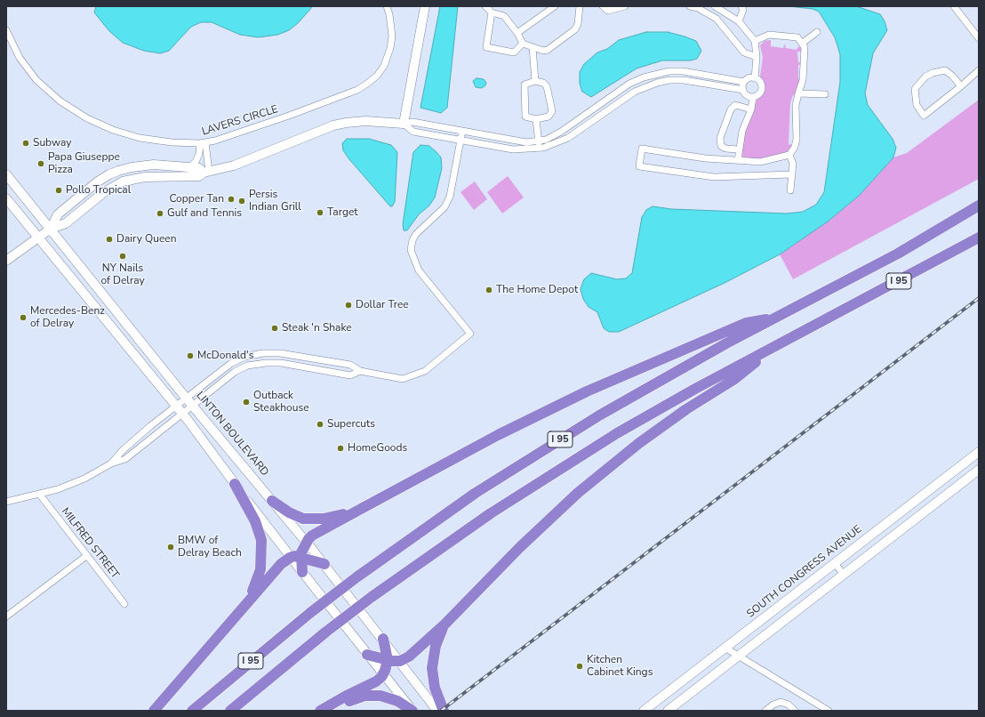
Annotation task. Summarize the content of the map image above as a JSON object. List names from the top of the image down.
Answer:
{
  "streets": {
    "highway": ["I 95"],
    "main road": ["LINTON BOULEVARD", "SOUTH CONGRESS AVENUE"],
    "street": ["LAVERS CIRCLE", "MILFRED STREET"]
  },
  "places": [
    "Subway",
    "Papa Giuseppe Pizza",
    "Pollo Tropical",
    "Copper Tan",
    "Persis Indian Grill",
    "Target",
    "Gulf and Tennis",
    "Dairy Queen",
    "NY Nails of Delray",
    "The Home Depot",
    "Dollar Tree",
    "Mercedes-Benz of Delray",
    "Steak 'n Shake",
    "McDonald's",
    "Outback Steakhouse",
    "Supercuts",
    "HomeGoods",
    "BMW of Delray Beach",
    "Kitchen Cabinet Kings"
  ]
}
